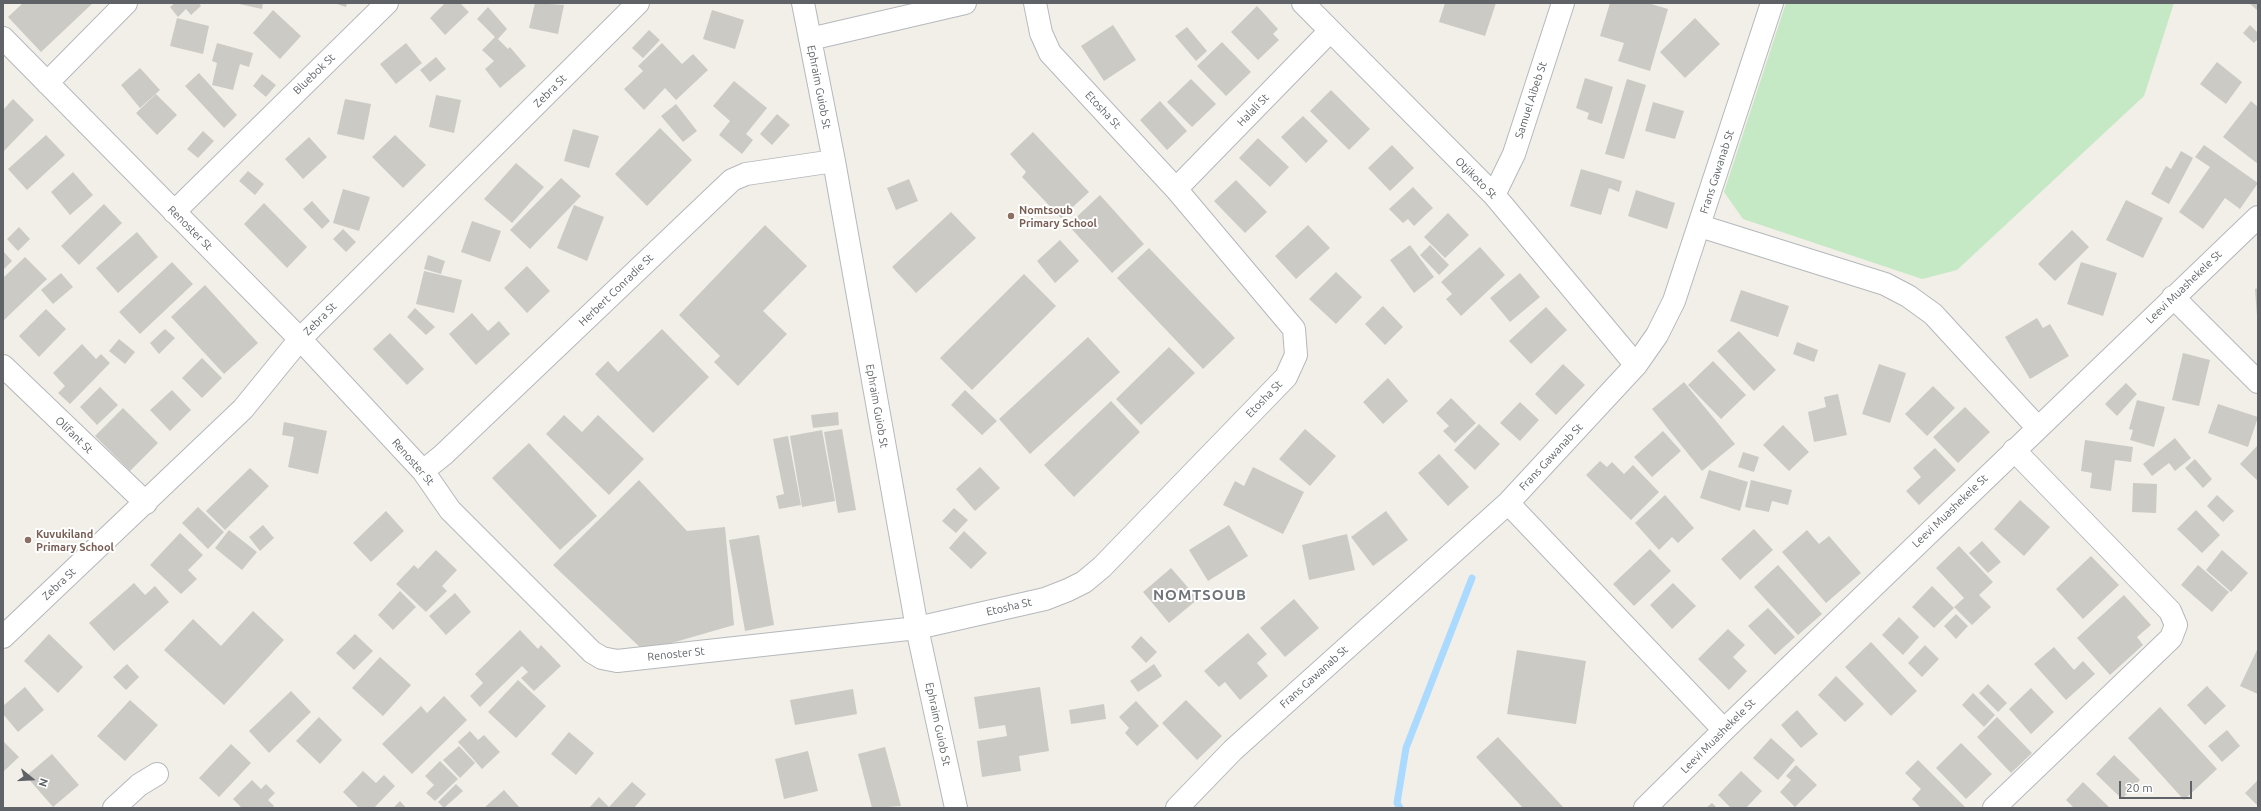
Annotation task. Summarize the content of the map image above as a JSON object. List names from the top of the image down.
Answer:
{
  "streets": {
    "street": [
      "Bluebok St",
      "Ephraim Guiob St",
      "Zebra St",
      "Samuel Aibeb St",
      "Etosha St",
      "Halali St",
      "Frans Gawanab St",
      "Otjikoto St",
      "Renoster St",
      "Leevi Muashekele St",
      "Herbert Conradie St",
      "Olifant St"
    ]
  },
  "crossings": [
    ["Bluebok St", "Renoster St"],
    ["Ephraim Guiob St", "Etosha St"],
    ["Ephraim Guiob St", "Renoster St"],
    ["Ephraim Guiob St", "Herbert Conradie St"],
    ["Zebra St", "Renoster St"],
    ["Zebra St", "Olifant St"],
    ["Samuel Aibeb St", "Otjikoto St"],
    ["Etosha St", "Halali St"],
    ["Etosha St", "Renoster St"],
    ["Halali St", "Otjikoto St"],
    ["Frans Gawanab St", "Otjikoto St"],
    ["Renoster St", "Herbert Conradie St"]
  ],
  "districts": ["NOMTSOUB"],
  "places": ["Nomtsoub Primary School", "Kuvukiland Primary School"],
  "scale_bar": "20 m",
  "north": "right"
}
